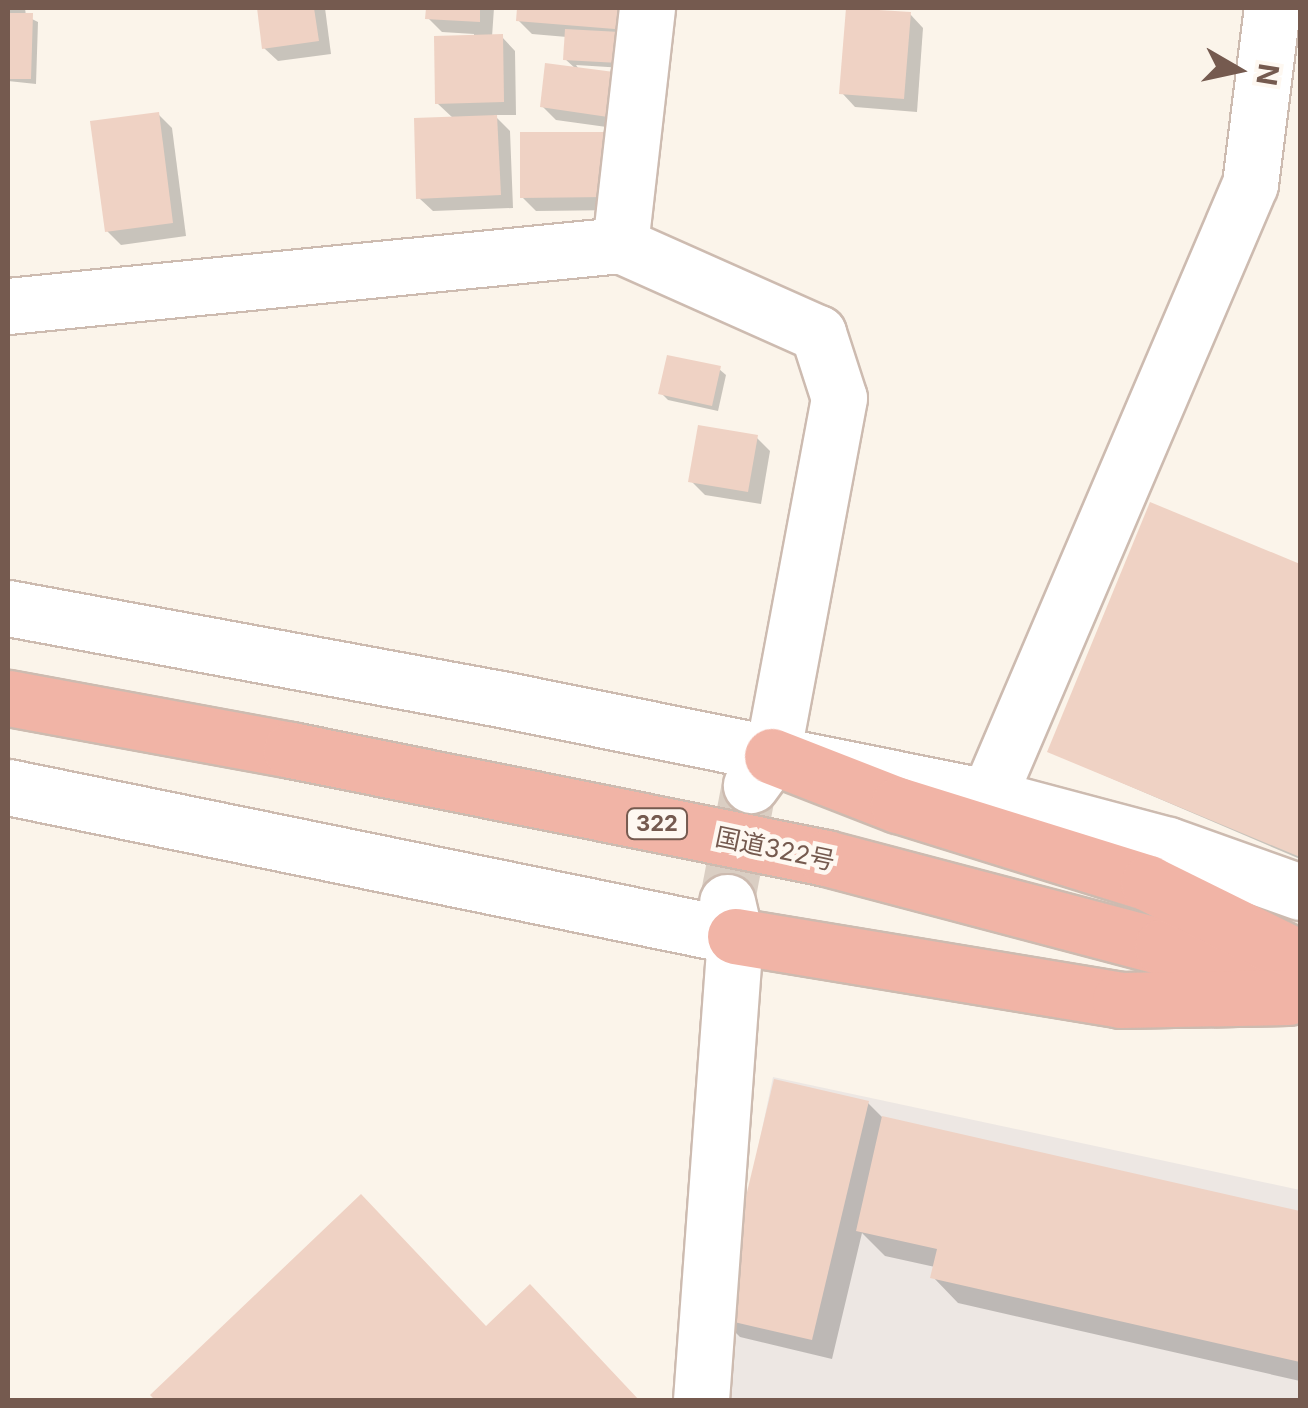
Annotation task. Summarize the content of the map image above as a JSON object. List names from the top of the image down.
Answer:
{
  "streets": {
    "highway": ["322", "国道322号"]
  },
  "north": "right"
}
